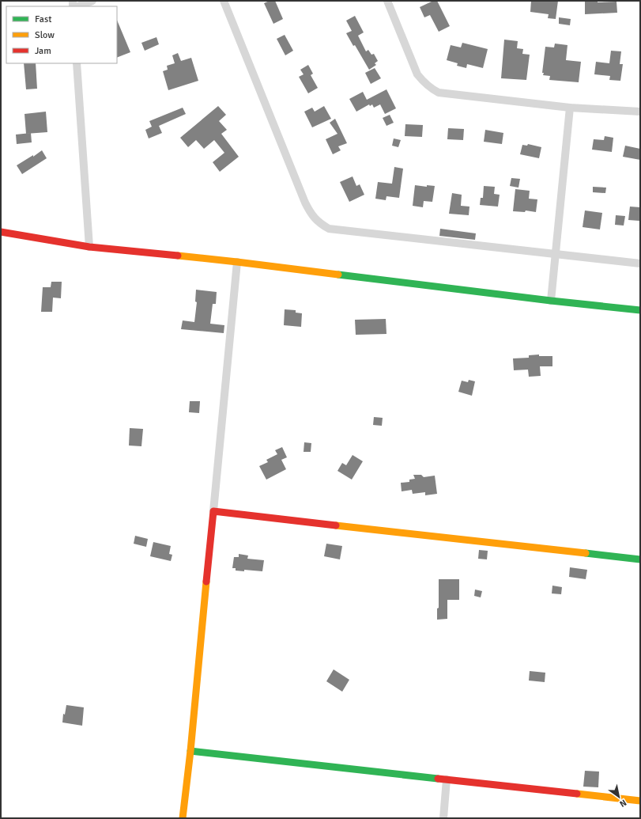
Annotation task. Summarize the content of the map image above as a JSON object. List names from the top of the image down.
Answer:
{
  "legend": ["Fast", "Slow", "Jam"],
  "north": "bottom right"
}
